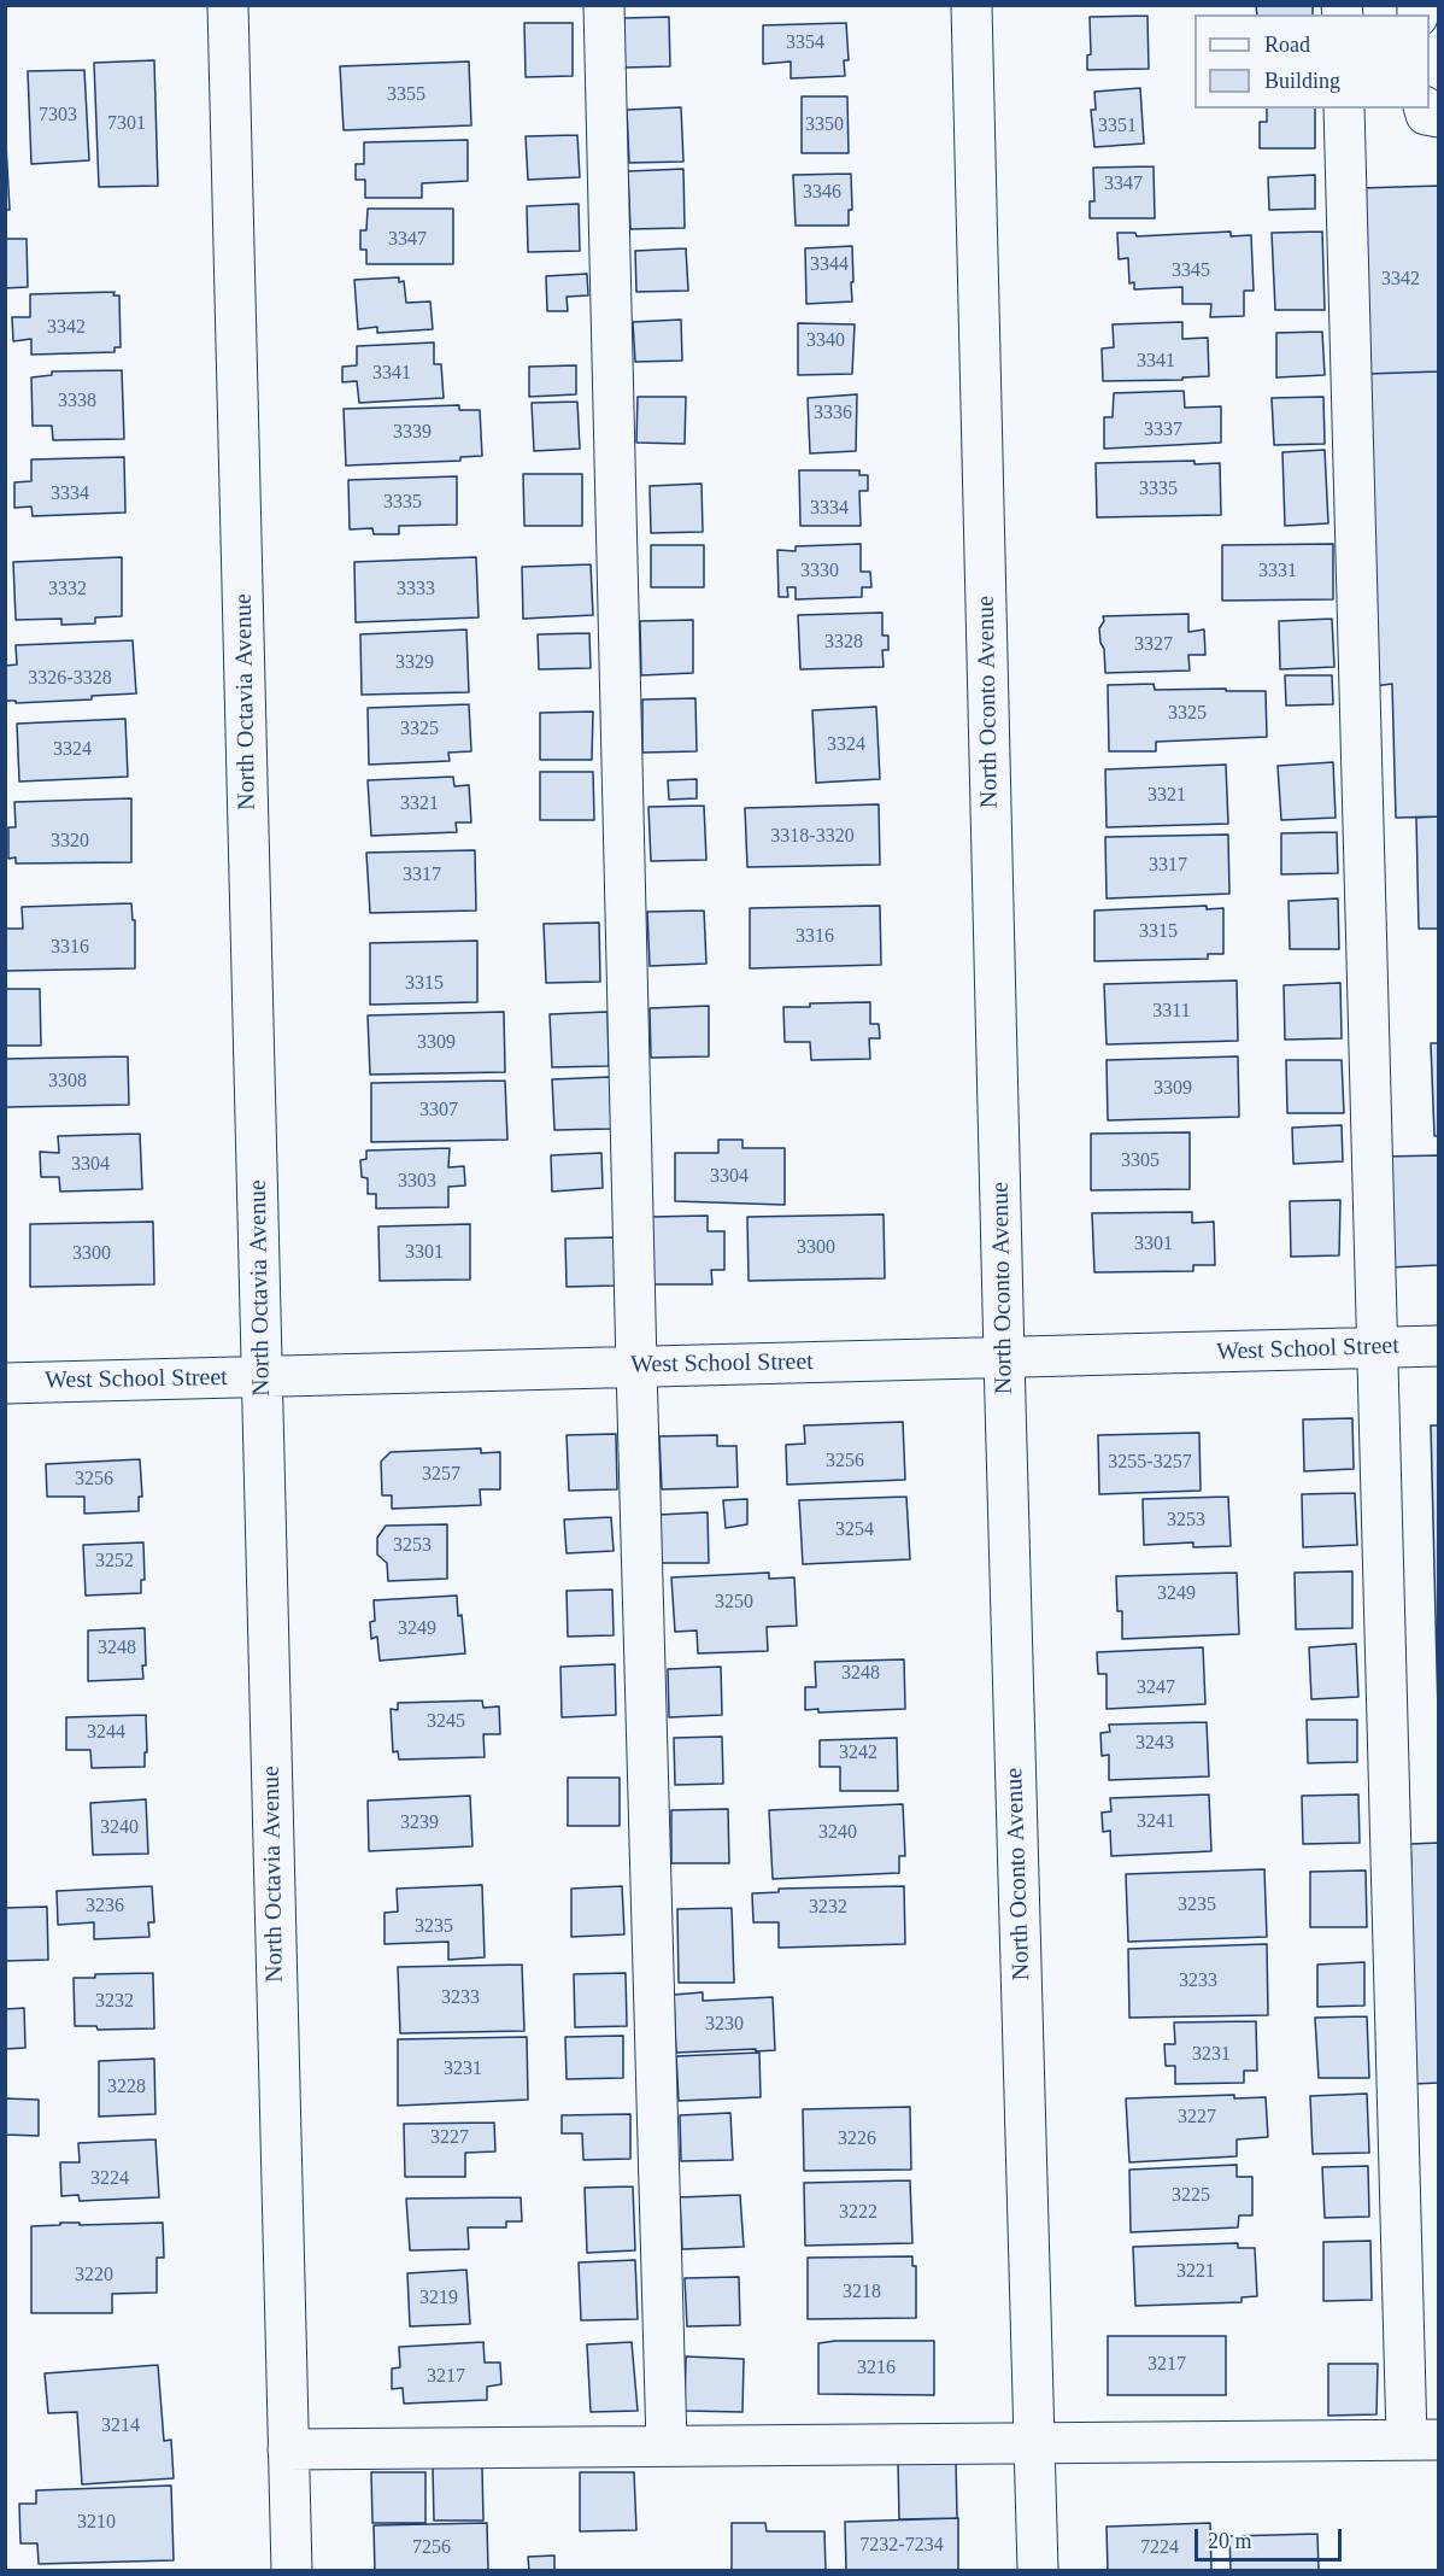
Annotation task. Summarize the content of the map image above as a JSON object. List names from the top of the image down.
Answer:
{
  "streets": {
    "street": ["North Octavia Avenue", "North Oconto Avenue", "West School Street"]
  },
  "crossings": [
    ["North Octavia Avenue", "West School Street"],
    ["North Oconto Avenue", "West School Street"]
  ],
  "house_numbers": [
    "3354",
    "3355",
    "7303",
    "7301",
    "3350",
    "3351",
    "3347",
    "3346",
    "3347",
    "3344",
    "3345",
    "3342",
    "3342",
    "3340",
    "3341",
    "3341",
    "3338",
    "3336",
    "3337",
    "3339",
    "3335",
    "3334",
    "3335",
    "3334",
    "3330",
    "3331",
    "3332",
    "3333",
    "3328",
    "3327",
    "3329",
    "3326-3328",
    "3325",
    "3325",
    "3324",
    "3324",
    "3321",
    "3321",
    "3318-3320",
    "3320",
    "3317",
    "3317",
    "3315",
    "3316",
    "3316",
    "3315",
    "3311",
    "3309",
    "3308",
    "3309",
    "3307",
    "3305",
    "3304",
    "3304",
    "3303",
    "3301",
    "3300",
    "3301",
    "3300",
    "3256",
    "3255-3257",
    "3257",
    "3256",
    "3253",
    "3254",
    "3253",
    "3252",
    "3249",
    "3250",
    "3249",
    "3248",
    "3248",
    "3247",
    "3245",
    "3244",
    "3243",
    "3242",
    "3241",
    "3239",
    "3240",
    "3240",
    "3235",
    "3236",
    "3232",
    "3235",
    "3233",
    "3233",
    "3232",
    "3230",
    "3231",
    "3231",
    "3228",
    "3227",
    "3227",
    "3226",
    "3224",
    "3225",
    "3222",
    "3221",
    "3220",
    "3218",
    "3219",
    "3217",
    "3216",
    "3217",
    "3214",
    "3210",
    "7232-7234",
    "7256",
    "7224"
  ],
  "legend": ["Road", "Building"],
  "scale_bar": "20 m"
}
